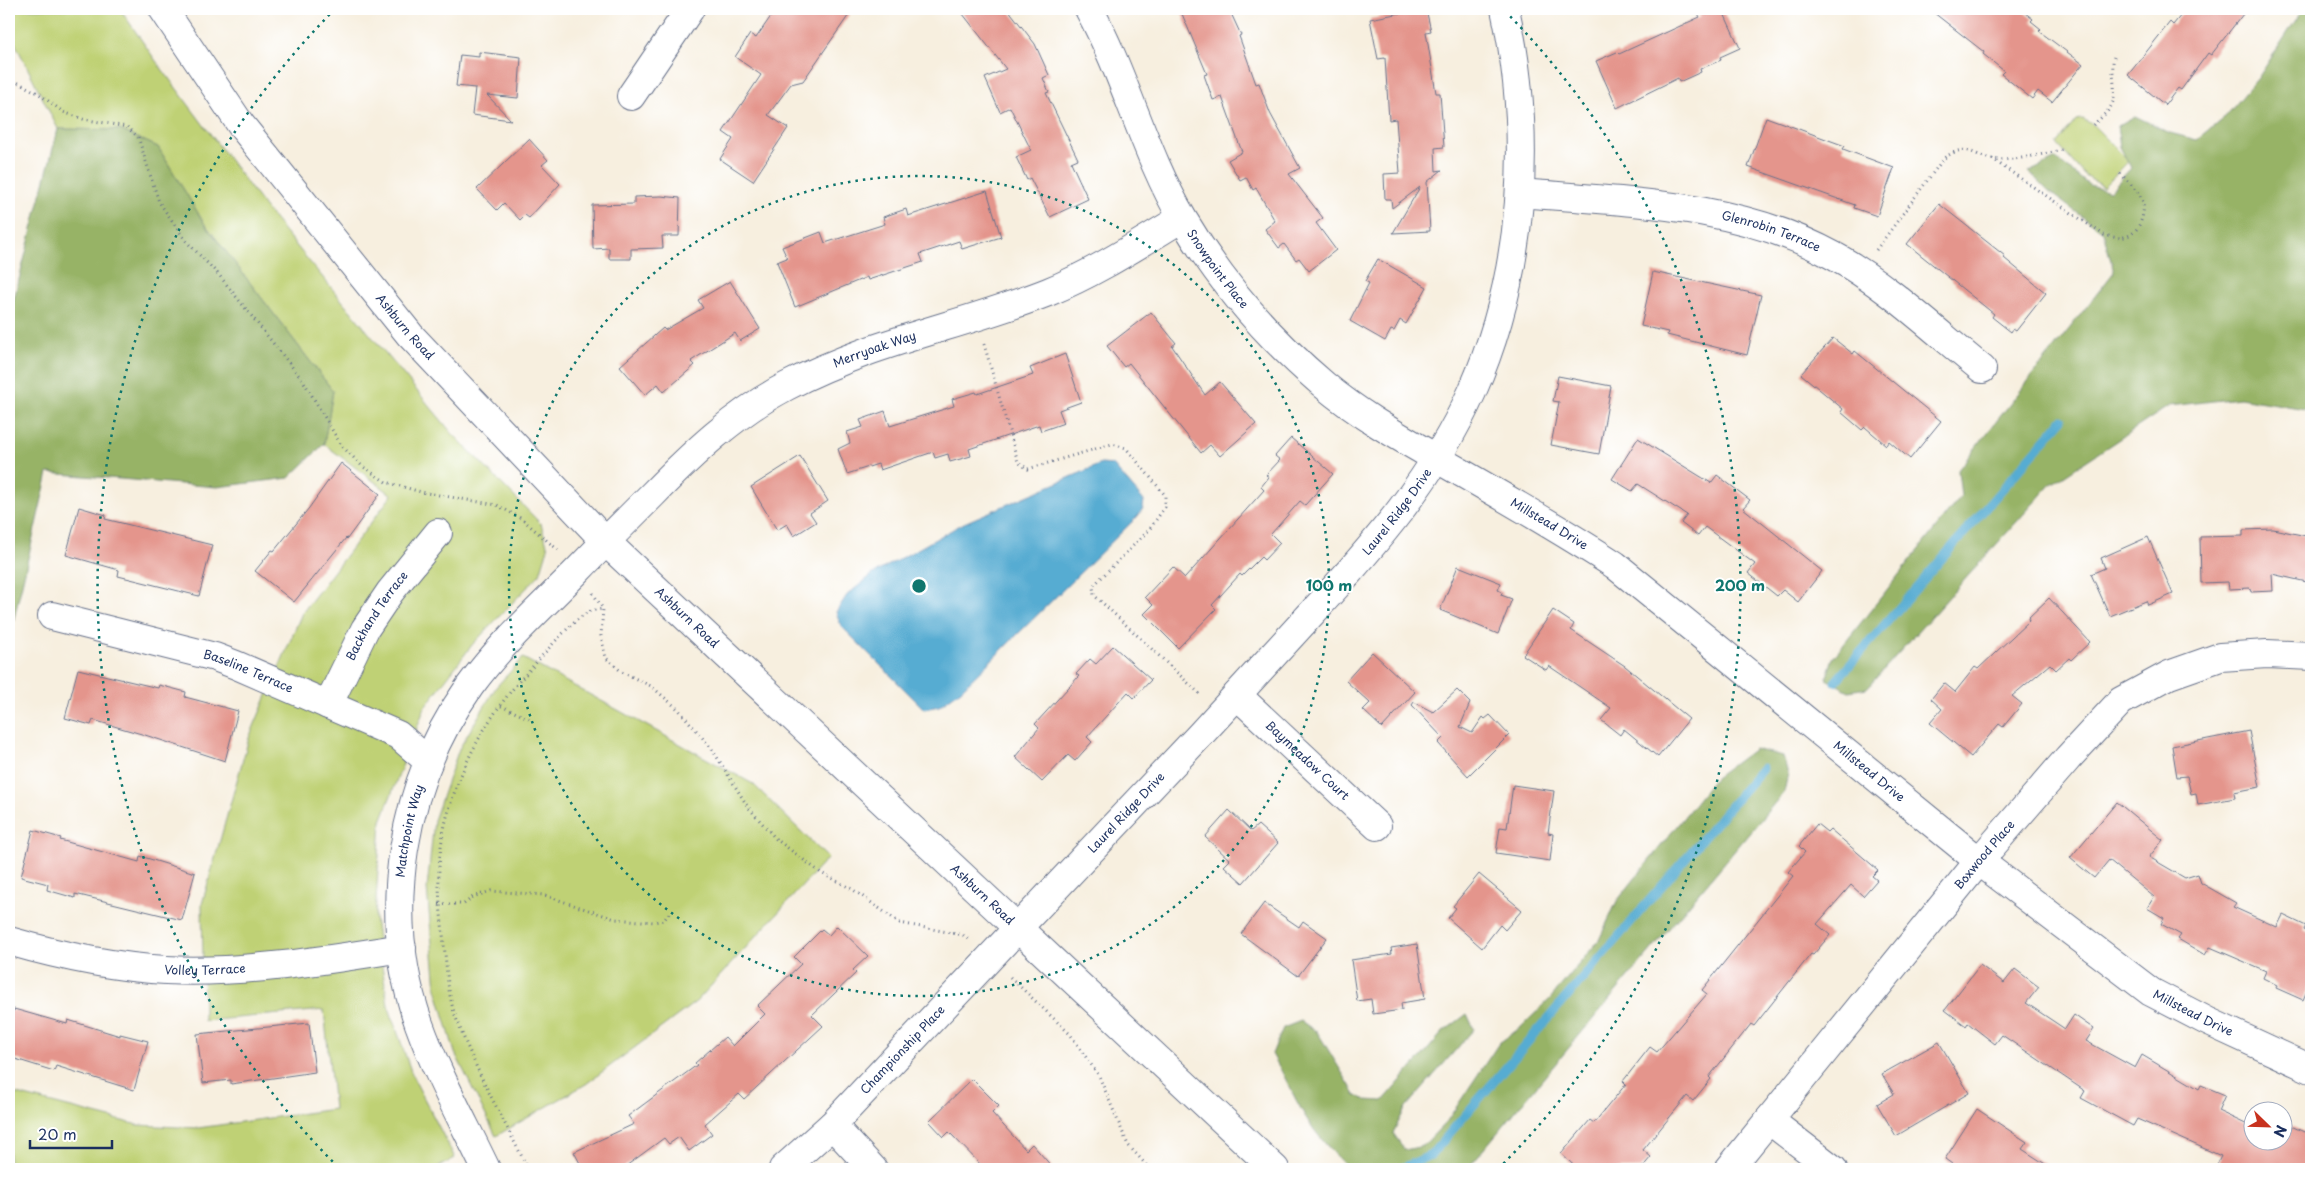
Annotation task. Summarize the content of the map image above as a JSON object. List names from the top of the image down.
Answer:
{
  "streets": {
    "street": [
      "Glenrobin Terrace",
      "Snowpoint Place",
      "Ashburn Road",
      "Merryoak Way",
      "Laurel Ridge Drive",
      "Millstead Drive",
      "Backhand Terrace",
      "Baseline Terrace",
      "Baymeadow Court",
      "Matchpoint Way",
      "Boxwood Place",
      "Volley Terrace",
      "Championship Place"
    ]
  },
  "crossings": [
    ["Glenrobin Terrace", "Laurel Ridge Drive"],
    ["Snowpoint Place", "Merryoak Way"],
    ["Snowpoint Place", "Laurel Ridge Drive"],
    ["Snowpoint Place", "Millstead Drive"],
    ["Ashburn Road", "Merryoak Way"],
    ["Ashburn Road", "Laurel Ridge Drive"],
    ["Ashburn Road", "Matchpoint Way"],
    ["Ashburn Road", "Championship Place"],
    ["Merryoak Way", "Matchpoint Way"],
    ["Laurel Ridge Drive", "Millstead Drive"],
    ["Laurel Ridge Drive", "Baymeadow Court"],
    ["Laurel Ridge Drive", "Championship Place"],
    ["Millstead Drive", "Boxwood Place"],
    ["Backhand Terrace", "Baseline Terrace"],
    ["Baseline Terrace", "Matchpoint Way"],
    ["Matchpoint Way", "Volley Terrace"]
  ],
  "scale_bar": "20 m",
  "north": "bottom right",
  "rings": ["100 m", "200 m"]
}
